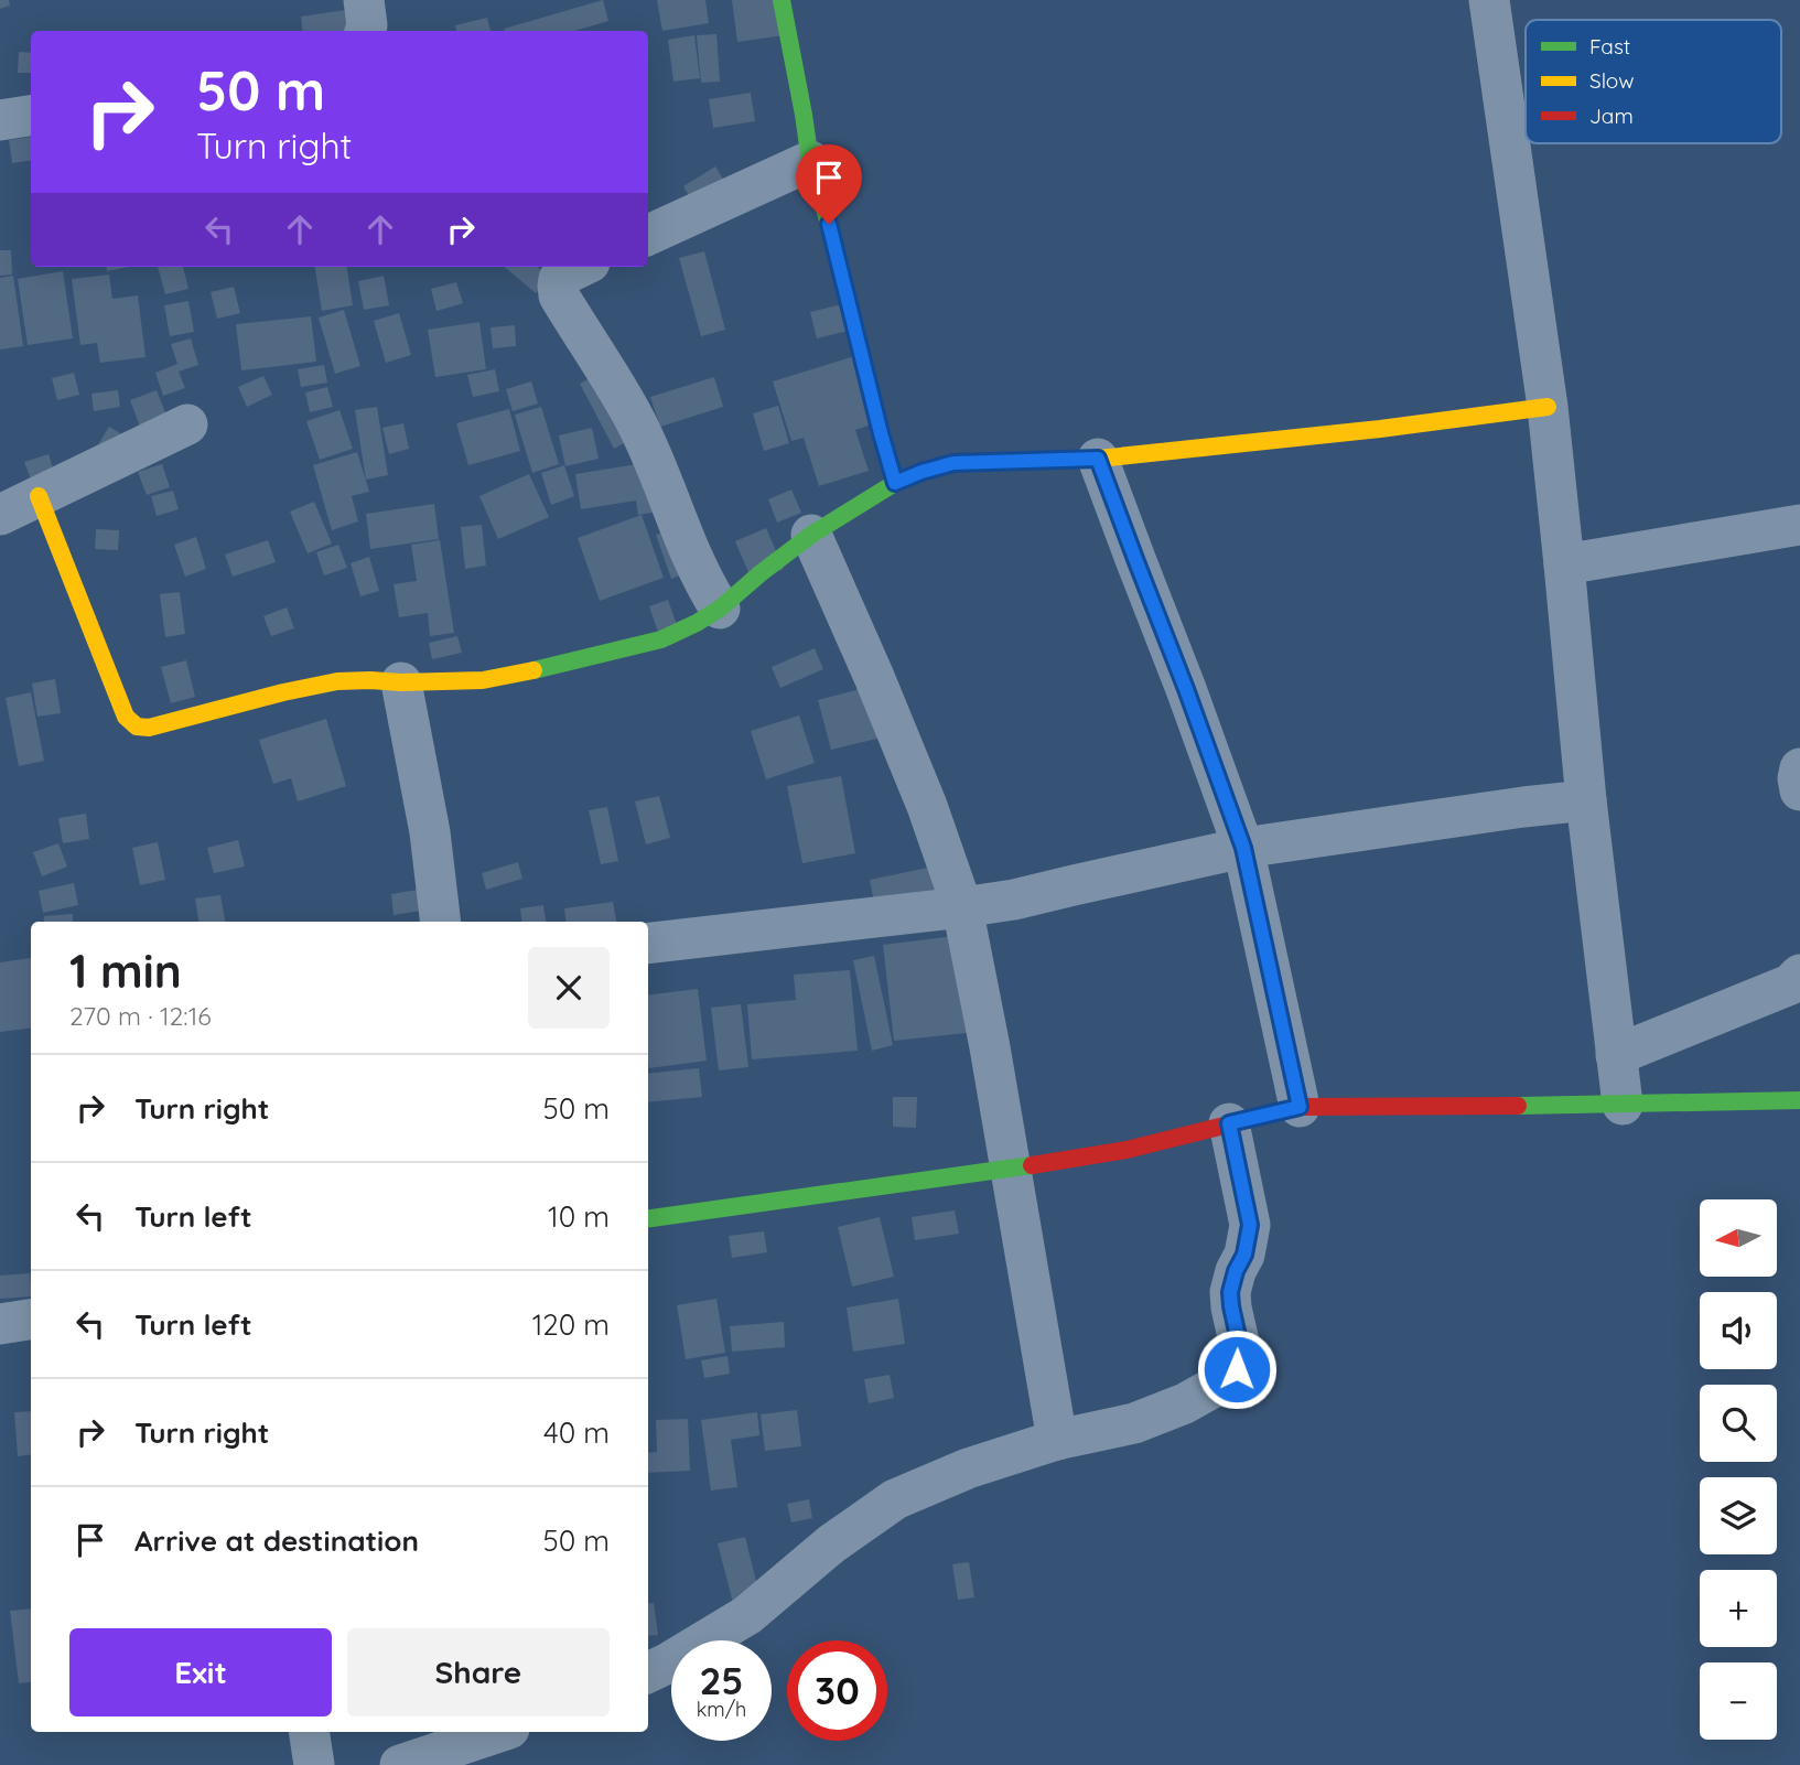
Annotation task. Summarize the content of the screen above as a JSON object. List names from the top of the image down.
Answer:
{
  "legend": ["Fast", "Slow", "Jam"],
  "north": "left",
  "page": {
    "turn": ["50 m", "Turn right"],
    "heading": ["1 min", "270 m · 12:16"],
    "list": [
      {
        "name": "Turn right",
        "value": "50 m"
      },
      {
        "name": "Turn left",
        "value": "10 m"
      },
      {
        "name": "Turn left",
        "value": "120 m"
      },
      {
        "name": "Turn right",
        "value": "40 m"
      },
      {
        "name": "Arrive at destination",
        "value": "50 m"
      }
    ],
    "map_buttons": ["+", "−"],
    "buttons": ["Exit", "Share"],
    "speed": "25 km/h",
    "limit": "30"
  }
}
